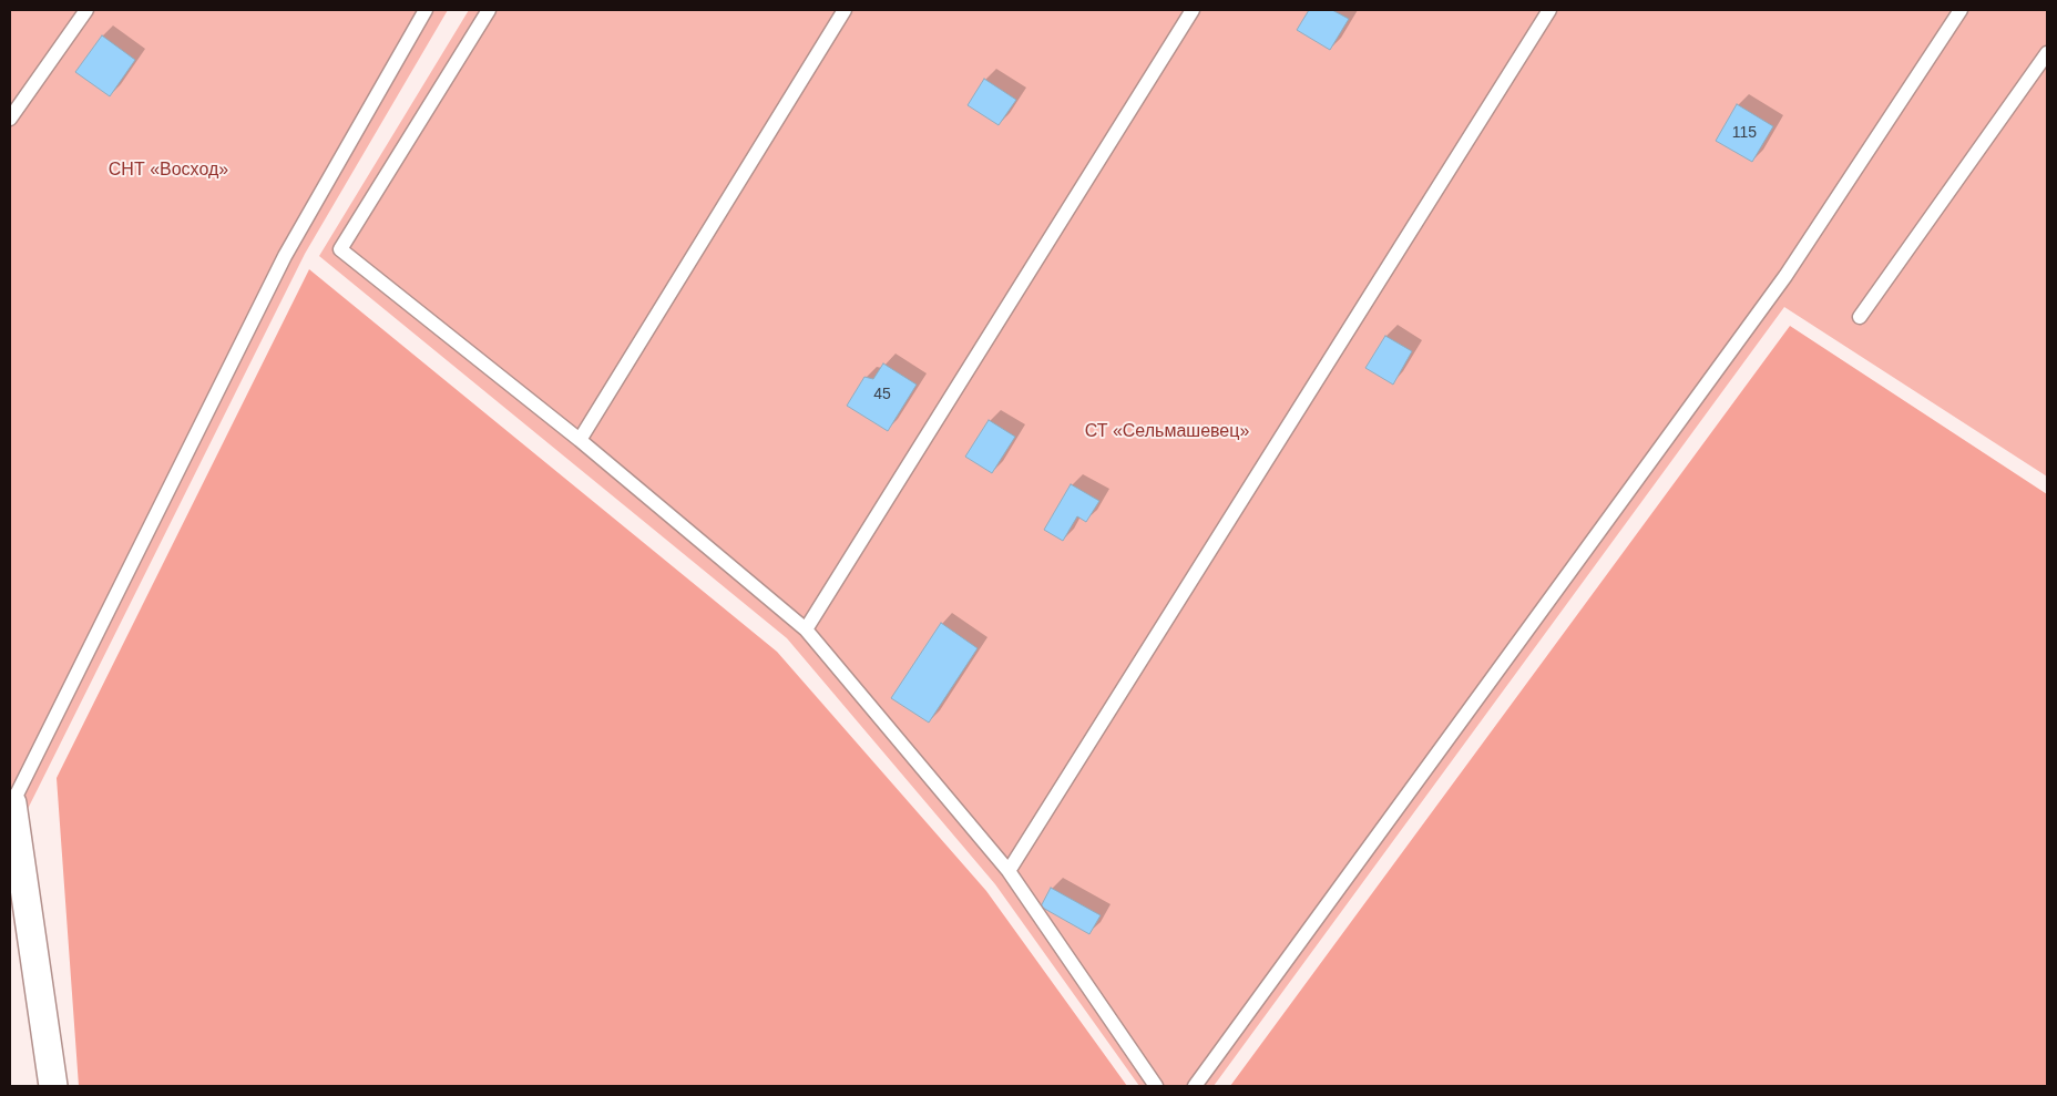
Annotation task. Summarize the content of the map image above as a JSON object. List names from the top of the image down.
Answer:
{
  "parks": ["СНТ «Восход»", "СТ «Сельмашевец»"],
  "house_numbers": ["115", "45"]
}
